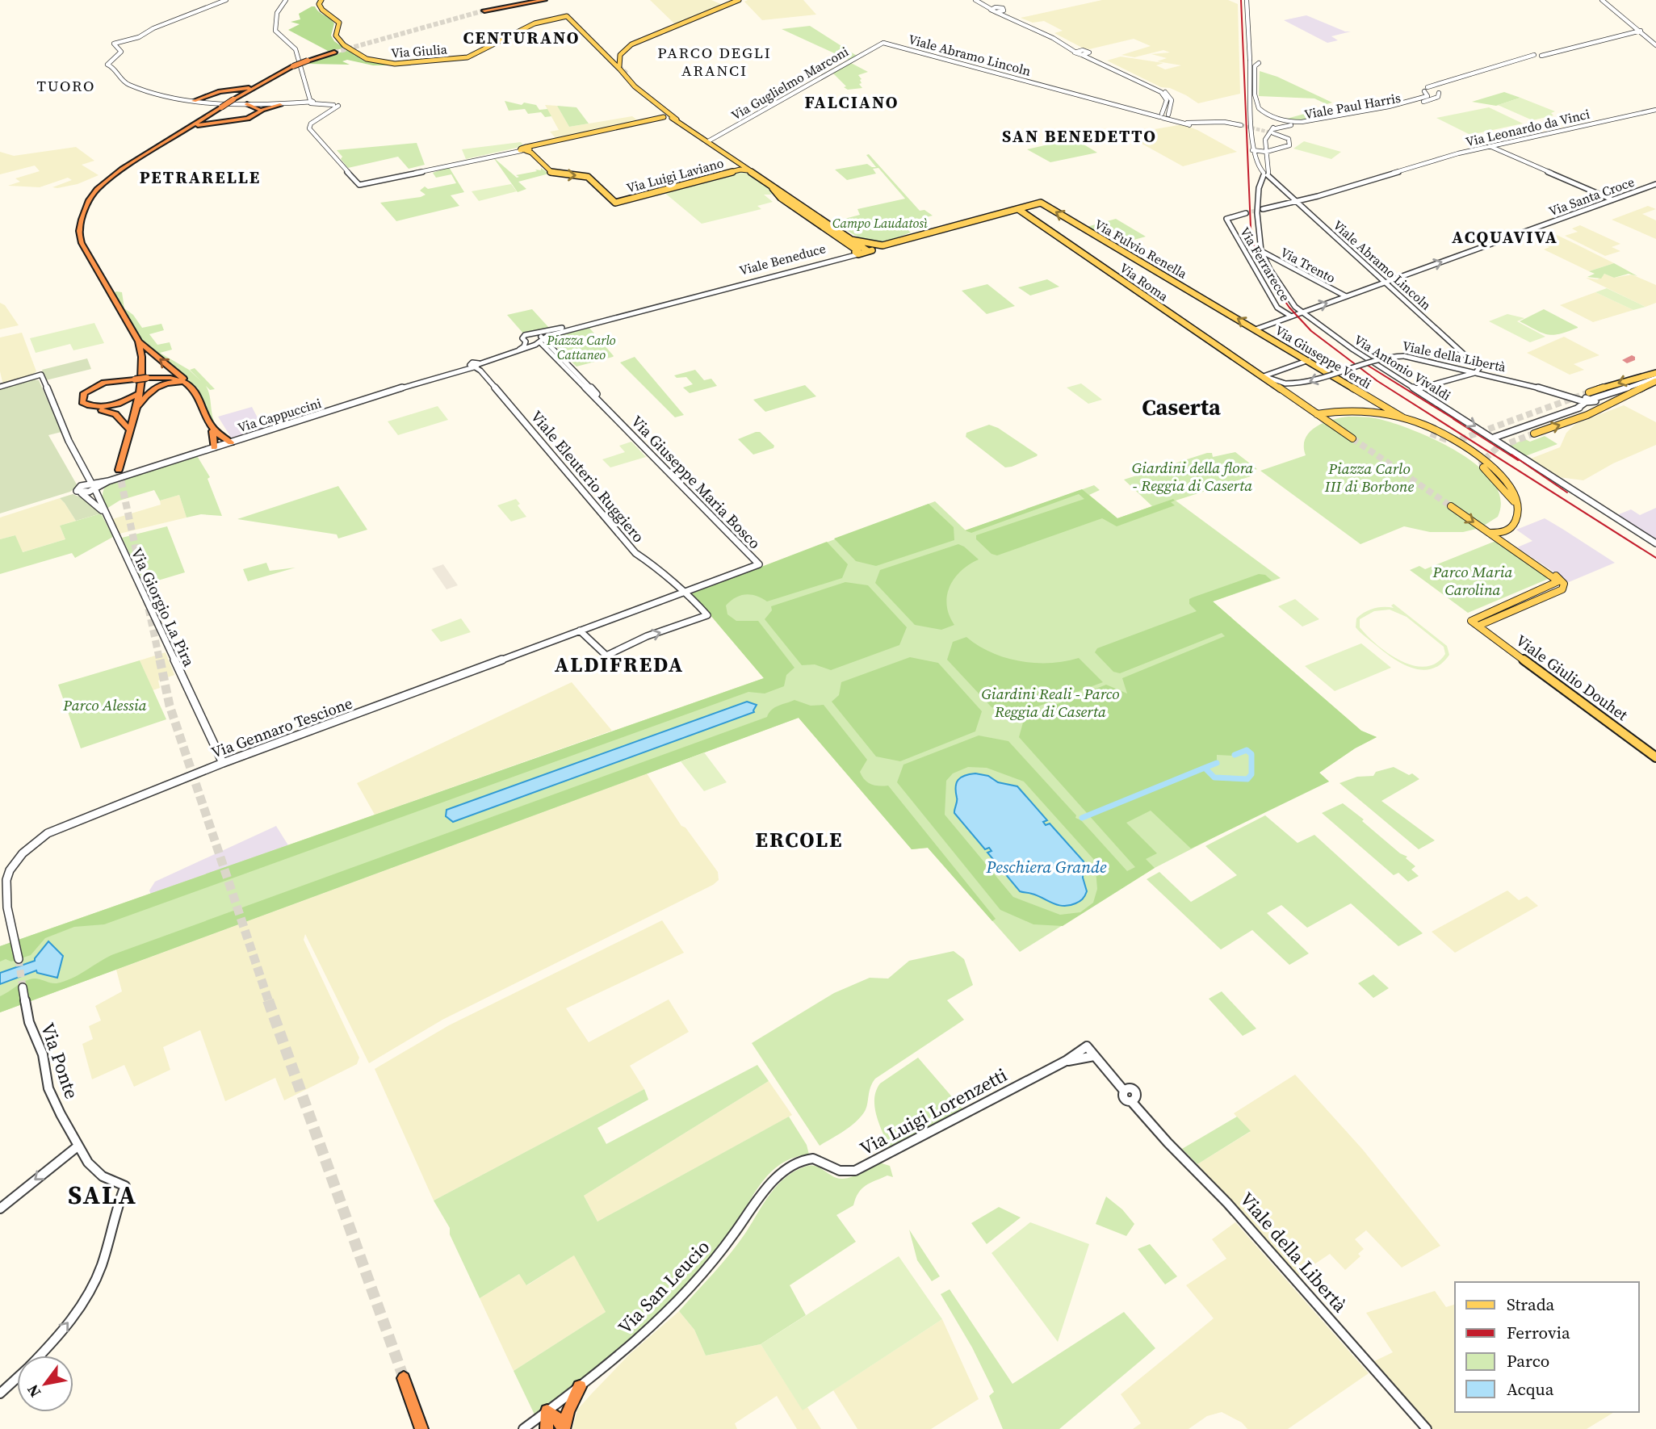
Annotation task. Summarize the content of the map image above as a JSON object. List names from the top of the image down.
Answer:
{
  "streets": {
    "main road": [
      "Via Giulia",
      "Via Luigi Laviano",
      "Via Fulvio Renella",
      "Via Roma",
      "Via Giuseppe Verdi",
      "Viale Giulio Douhet"
    ],
    "street": [
      "Viale Abramo Lincoln",
      "Via Guglielmo Marconi",
      "Viale Paul Harris",
      "Via Leonardo da Vinci",
      "Via Santa Croce",
      "Viale Beneduce",
      "Via Ferrarecce",
      "Via Trento",
      "Viale della Libertà",
      "Via Antonio Vivaldi",
      "Via Cappuccini",
      "Viale Eleuterio Ruggiero",
      "Via Giuseppe Maria Bosco",
      "Via Giorgio La Pira",
      "Via Gennaro Tescione",
      "Via Ponte",
      "Via Luigi Lorenzetti",
      "Via San Leucio"
    ]
  },
  "crossings": [
    ["Viale Abramo Lincoln", "Via Guglielmo Marconi"],
    ["Viale Abramo Lincoln", "Via Leonardo da Vinci"],
    ["Viale Abramo Lincoln", "Via Santa Croce"],
    ["Viale Abramo Lincoln", "Viale della Libertà"],
    ["Via Santa Croce", "Via Fulvio Renella"],
    ["Via Santa Croce", "Via Ferrarecce"],
    ["Via Santa Croce", "Via Trento"],
    ["Via Santa Croce", "Via Giuseppe Verdi"],
    ["Via Santa Croce", "Via Antonio Vivaldi"],
    ["Via Fulvio Renella", "Via Roma"],
    ["Via Fulvio Renella", "Via Giuseppe Verdi"],
    ["Via Trento", "Via Antonio Vivaldi"],
    ["Via Roma", "Viale della Libertà"],
    ["Viale della Libertà", "Via Luigi Lorenzetti"],
    ["Via Cappuccini", "Viale Eleuterio Ruggiero"],
    ["Via Cappuccini", "Via Giuseppe Maria Bosco"],
    ["Via Cappuccini", "Via Giorgio La Pira"],
    ["Viale Eleuterio Ruggiero", "Via Gennaro Tescione"],
    ["Via Giuseppe Maria Bosco", "Via Gennaro Tescione"],
    ["Via Giorgio La Pira", "Via Gennaro Tescione"],
    ["Via Luigi Lorenzetti", "Via San Leucio"]
  ],
  "one_way": ["Via Santa Croce", "Via Fulvio Renella", "Via Ponte"],
  "districts": [
    "CENTURANO",
    "PARCO DEGLI ARANCI",
    "TUORO",
    "FALCIANO",
    "SAN BENEDETTO",
    "PETRARELLE",
    "ACQUAVIVA",
    "Caserta",
    "ALDIFREDA",
    "ERCOLE",
    "SALA"
  ],
  "water": ["Peschiera Grande"],
  "parks": [
    "Campo Laudatosì",
    "Piazza Carlo Cattaneo",
    "Giardini della flora - Reggia di Caserta",
    "Piazza Carlo III di Borbone",
    "Parco Maria Carolina",
    "Giardini Reali - Parco Reggia di Caserta",
    "Parco Alessia"
  ],
  "legend": [
    "Strada",
    "Ferrovia",
    "Parco",
    "Acqua"
  ],
  "north": "bottom left"
}
